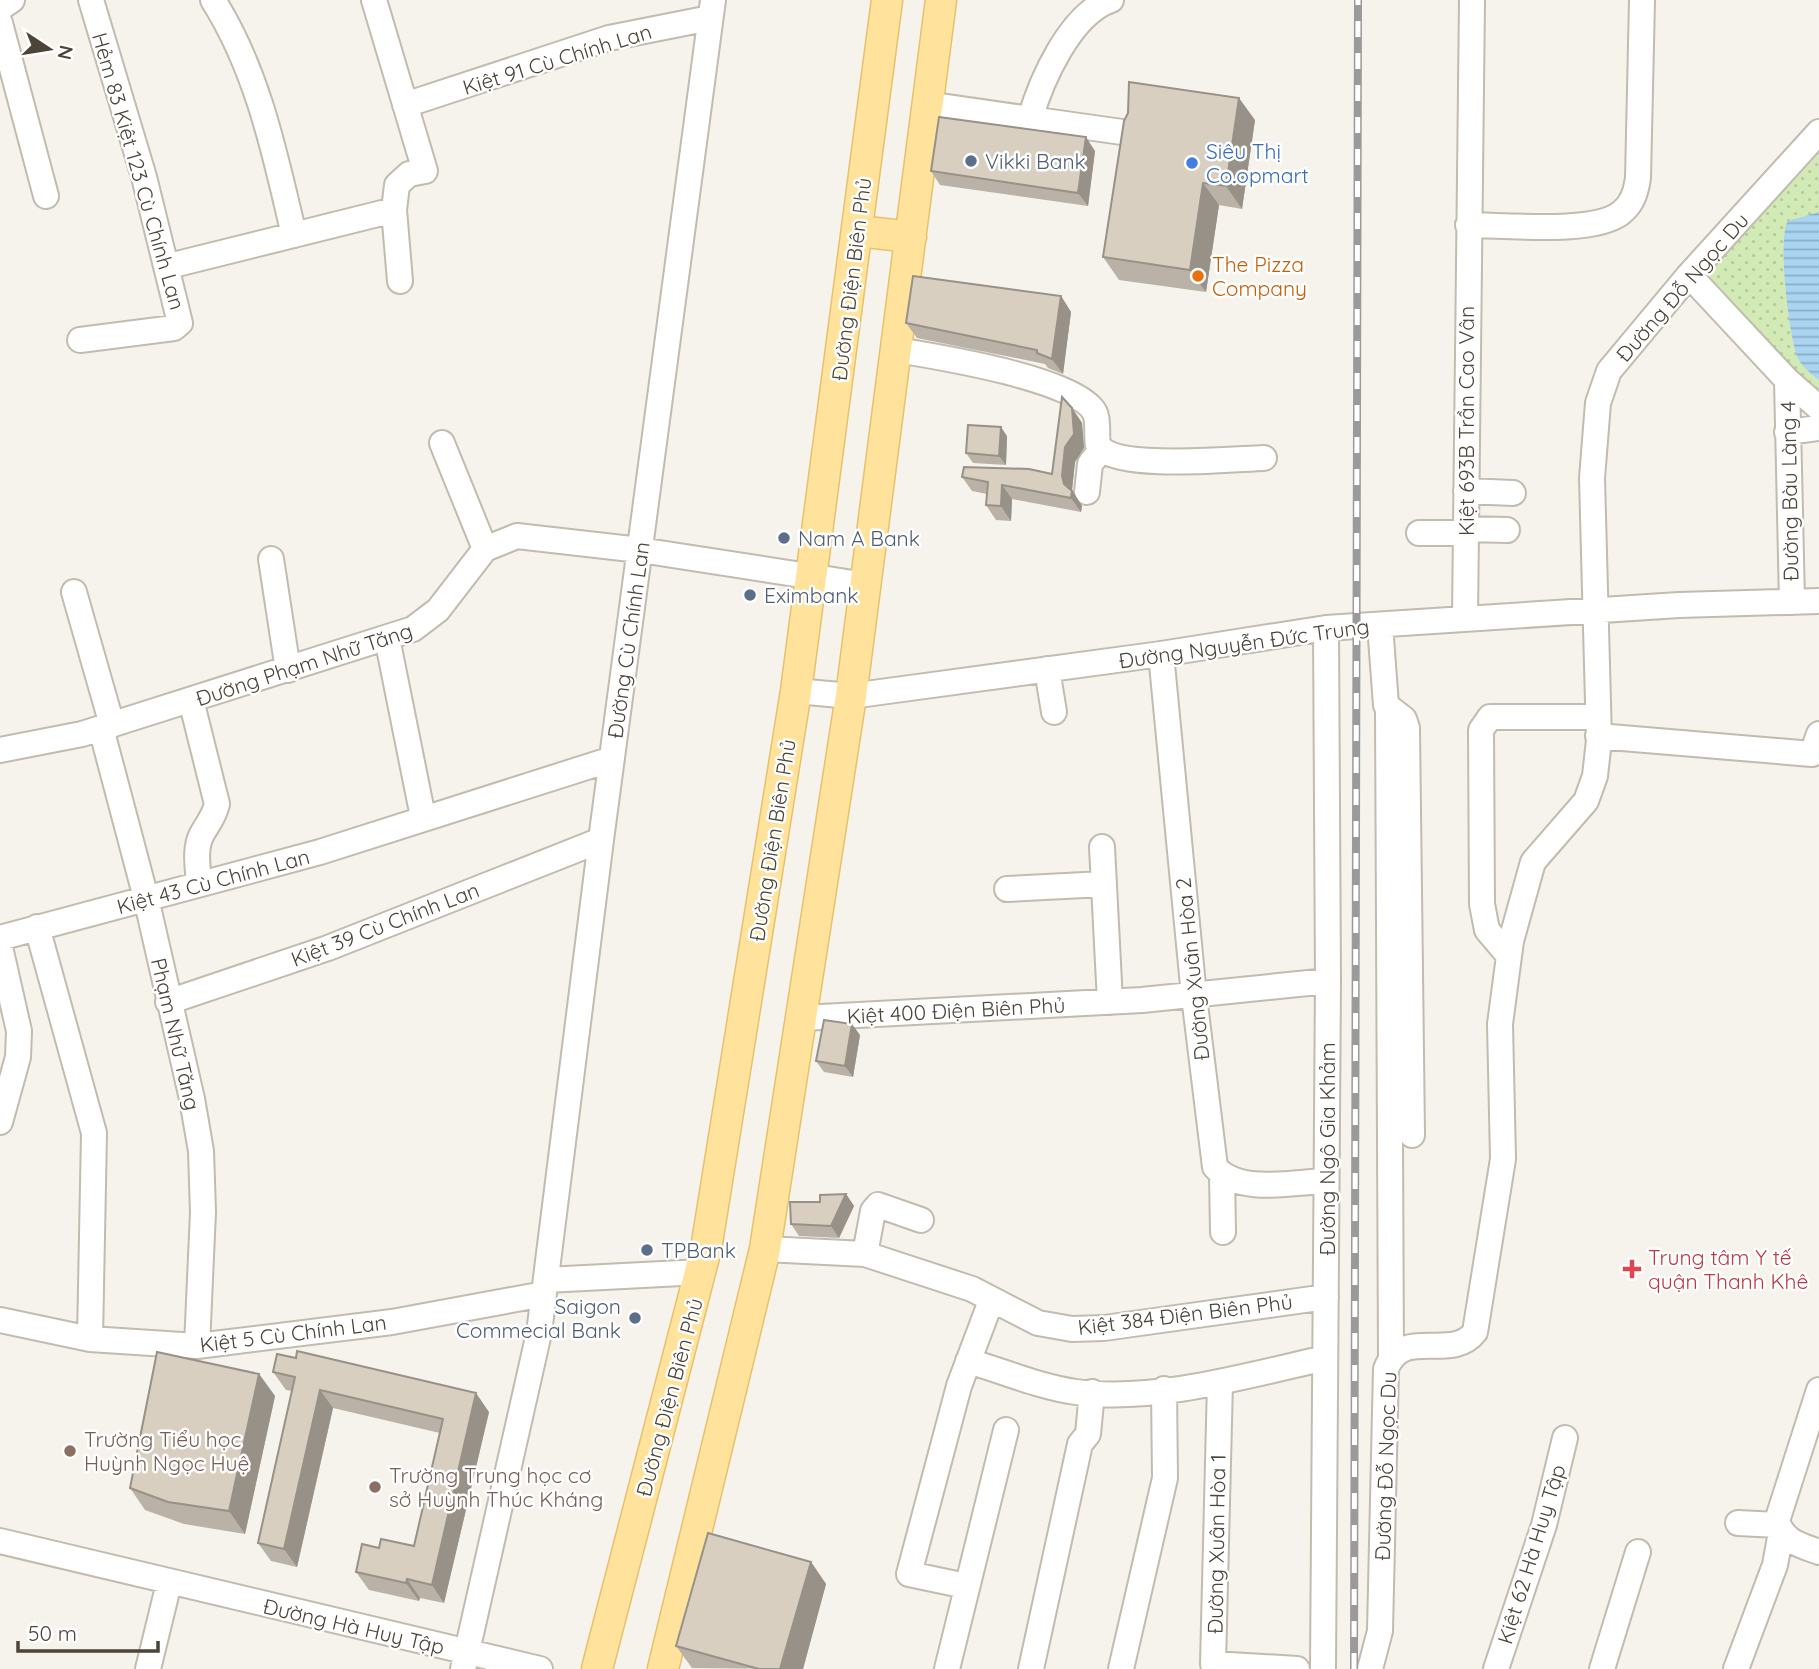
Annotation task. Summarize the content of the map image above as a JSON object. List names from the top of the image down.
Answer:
{
  "streets": {
    "main road": ["Đường Điện Biên Phủ"],
    "street": [
      "Kiệt 91 Cù Chính Lan",
      "Hẻm 83 Kiệt 123 Cù Chính Lan",
      "Đường Đỗ Ngọc Du",
      "Kiệt 693B Trần Cao Vân",
      "Đường Bàu Làng 4",
      "Đường Cù Chính Lan",
      "Đường Nguyễn Đức Trung",
      "Đường Phạm Nhữ Tăng",
      "Kiệt 43 Cù Chính Lan",
      "Kiệt 39 Cù Chính Lan",
      "Đường Xuân Hòa 2",
      "Kiệt 400 Điện Biên Phủ",
      "Phạm Nhữ Tăng",
      "Đường Ngô Gia Khảm",
      "Kiệt 384 Điện Biên Phủ",
      "Kiệt 5 Cù Chính Lan",
      "Đường Xuân Hòa 1",
      "Kiệt 62 Hà Huy Tập",
      "Đường Hà Huy Tập"
    ]
  },
  "crossings": [
    ["Kiệt 91 Cù Chính Lan", "Đường Cù Chính Lan"],
    ["Đường Điện Biên Phủ", "Đường Nguyễn Đức Trung"],
    ["Đường Điện Biên Phủ", "Đường Phạm Nhữ Tăng"],
    ["Đường Đỗ Ngọc Du", "Đường Nguyễn Đức Trung"],
    ["Kiệt 693B Trần Cao Vân", "Đường Nguyễn Đức Trung"],
    ["Đường Bàu Làng 4", "Đường Nguyễn Đức Trung"],
    ["Đường Cù Chính Lan", "Đường Phạm Nhữ Tăng"],
    ["Đường Cù Chính Lan", "Kiệt 43 Cù Chính Lan"],
    ["Đường Cù Chính Lan", "Kiệt 39 Cù Chính Lan"],
    ["Đường Cù Chính Lan", "Kiệt 5 Cù Chính Lan"],
    ["Đường Cù Chính Lan", "Đường Hà Huy Tập"],
    ["Đường Nguyễn Đức Trung", "Đường Xuân Hòa 2"],
    ["Đường Nguyễn Đức Trung", "Đường Ngô Gia Khảm"],
    ["Đường Phạm Nhữ Tăng", "Phạm Nhữ Tăng"],
    ["Kiệt 43 Cù Chính Lan", "Phạm Nhữ Tăng"],
    ["Kiệt 39 Cù Chính Lan", "Phạm Nhữ Tăng"],
    ["Đường Xuân Hòa 2", "Kiệt 400 Điện Biên Phủ"],
    ["Kiệt 400 Điện Biên Phủ", "Đường Ngô Gia Khảm"],
    ["Phạm Nhữ Tăng", "Kiệt 5 Cù Chính Lan"],
    ["Đường Ngô Gia Khảm", "Kiệt 384 Điện Biên Phủ"]
  ],
  "places": {
    "other": [
      "Vikki Bank",
      "Siêu Thị Co.opmart",
      "The Pizza Company",
      "Nam A Bank",
      "Eximbank",
      "TPBank",
      "Saigon Commecial Bank",
      "Trường Tiểu học Huỳnh Ngọc Huệ",
      "Trường Trung học cơ sở Huỳnh Thúc Kháng"
    ],
    "health": ["Trung tâm Y tế quận Thanh Khê"]
  },
  "scale_bar": "50 m",
  "north": "right"
}
